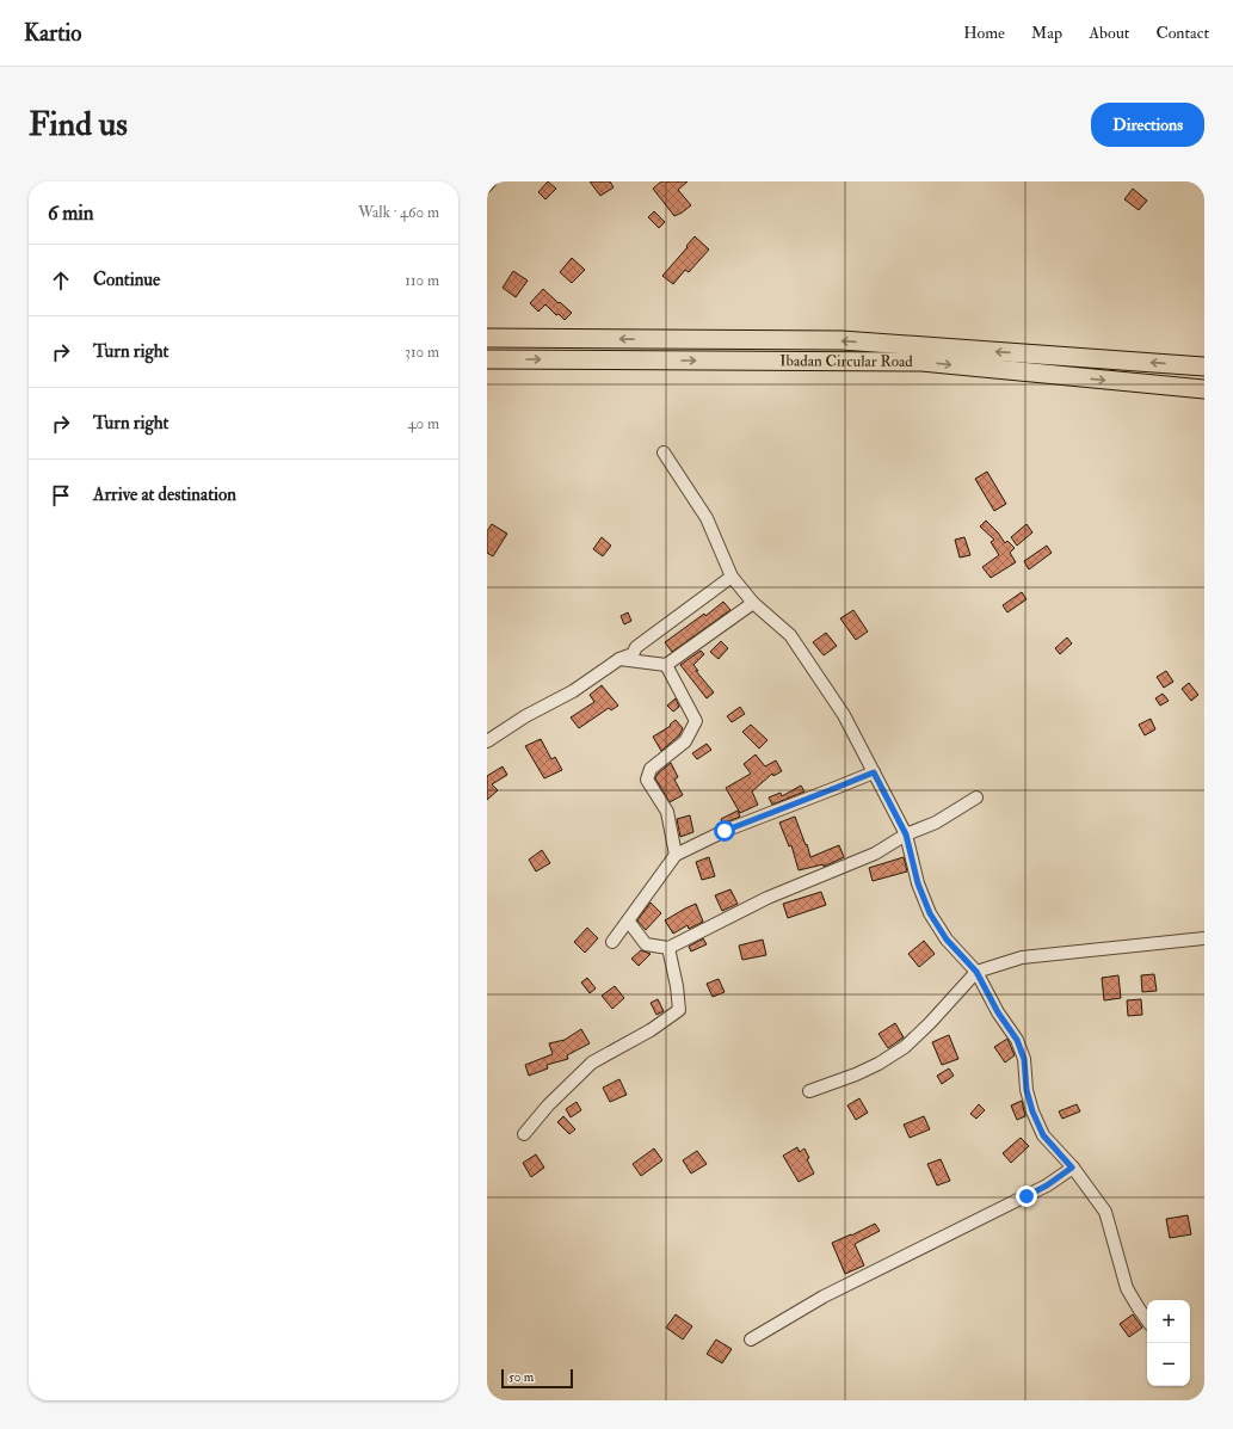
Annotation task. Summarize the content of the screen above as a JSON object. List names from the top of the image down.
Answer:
{
  "streets": {
    "highway": ["Ibadan Circular Road"]
  },
  "scale_bar": "50 m",
  "page": {
    "header": "Kartio",
    "nav": [
      "Home",
      "Map",
      "About",
      "Contact"
    ],
    "buttons": "Directions",
    "title": "Find us",
    "heading": ["6 min", "Walk · 460 m"],
    "list": [
      ["Continue", "110 m"],
      ["Turn right", "310 m"],
      ["Turn right", "40 m"],
      "Arrive at destination"
    ],
    "map_buttons": ["+", "−"],
    "scale": "50 m"
  }
}
